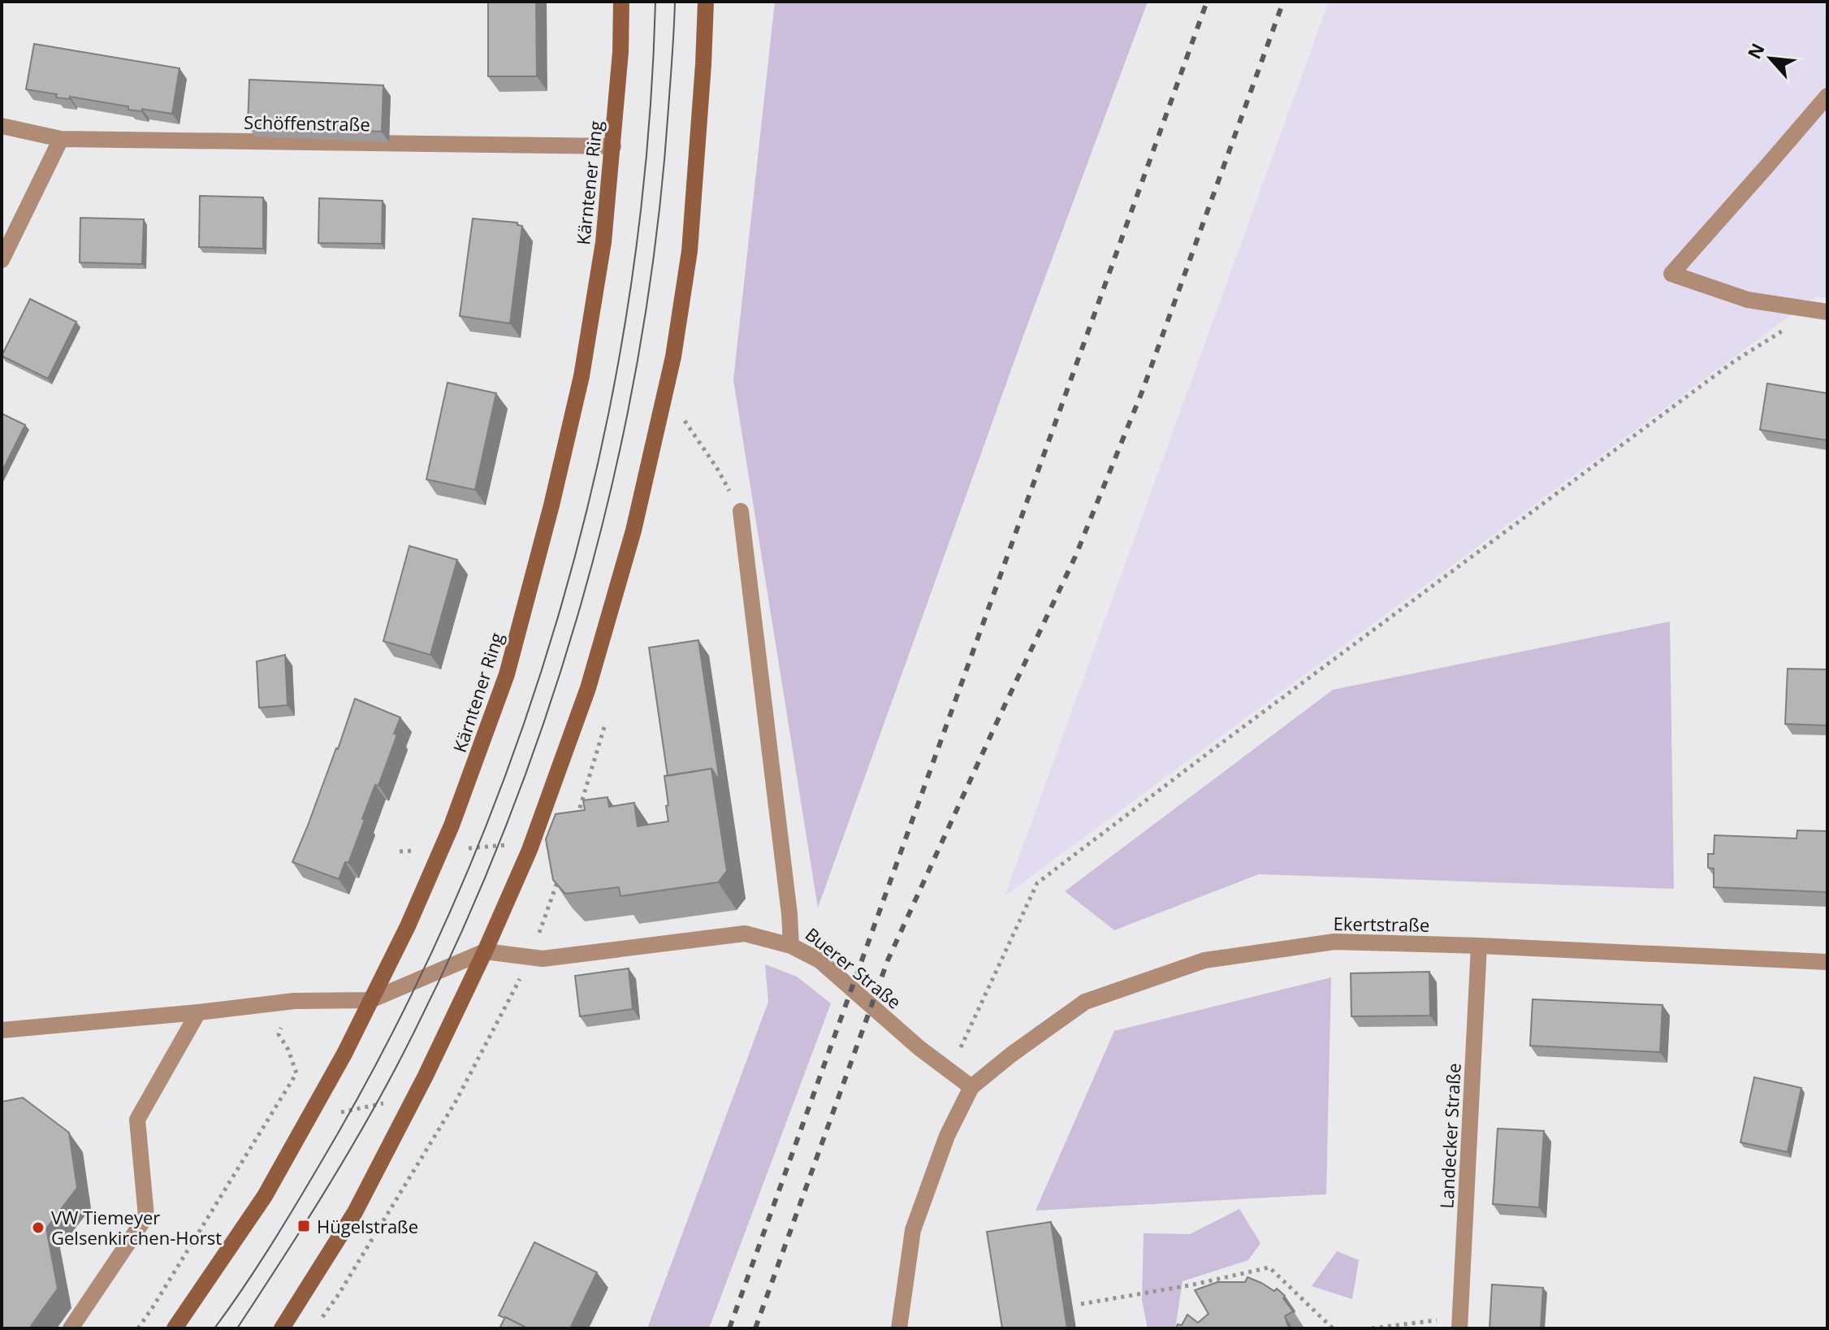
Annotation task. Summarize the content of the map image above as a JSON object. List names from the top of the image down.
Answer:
{
  "streets": {
    "main road": ["Kärntener Ring"],
    "street": [
      "Schöffenstraße",
      "Ekertstraße",
      "Buerer Straße",
      "Landecker Straße"
    ]
  },
  "crossings": [
    ["Schöffenstraße", "Kärntener Ring"],
    ["Ekertstraße", "Buerer Straße"],
    ["Ekertstraße", "Landecker Straße"]
  ],
  "places": {
    "transit": ["Hügelstraße"],
    "other": ["VW Tiemeyer Gelsenkirchen-Horst"]
  },
  "north": "top left"
}
